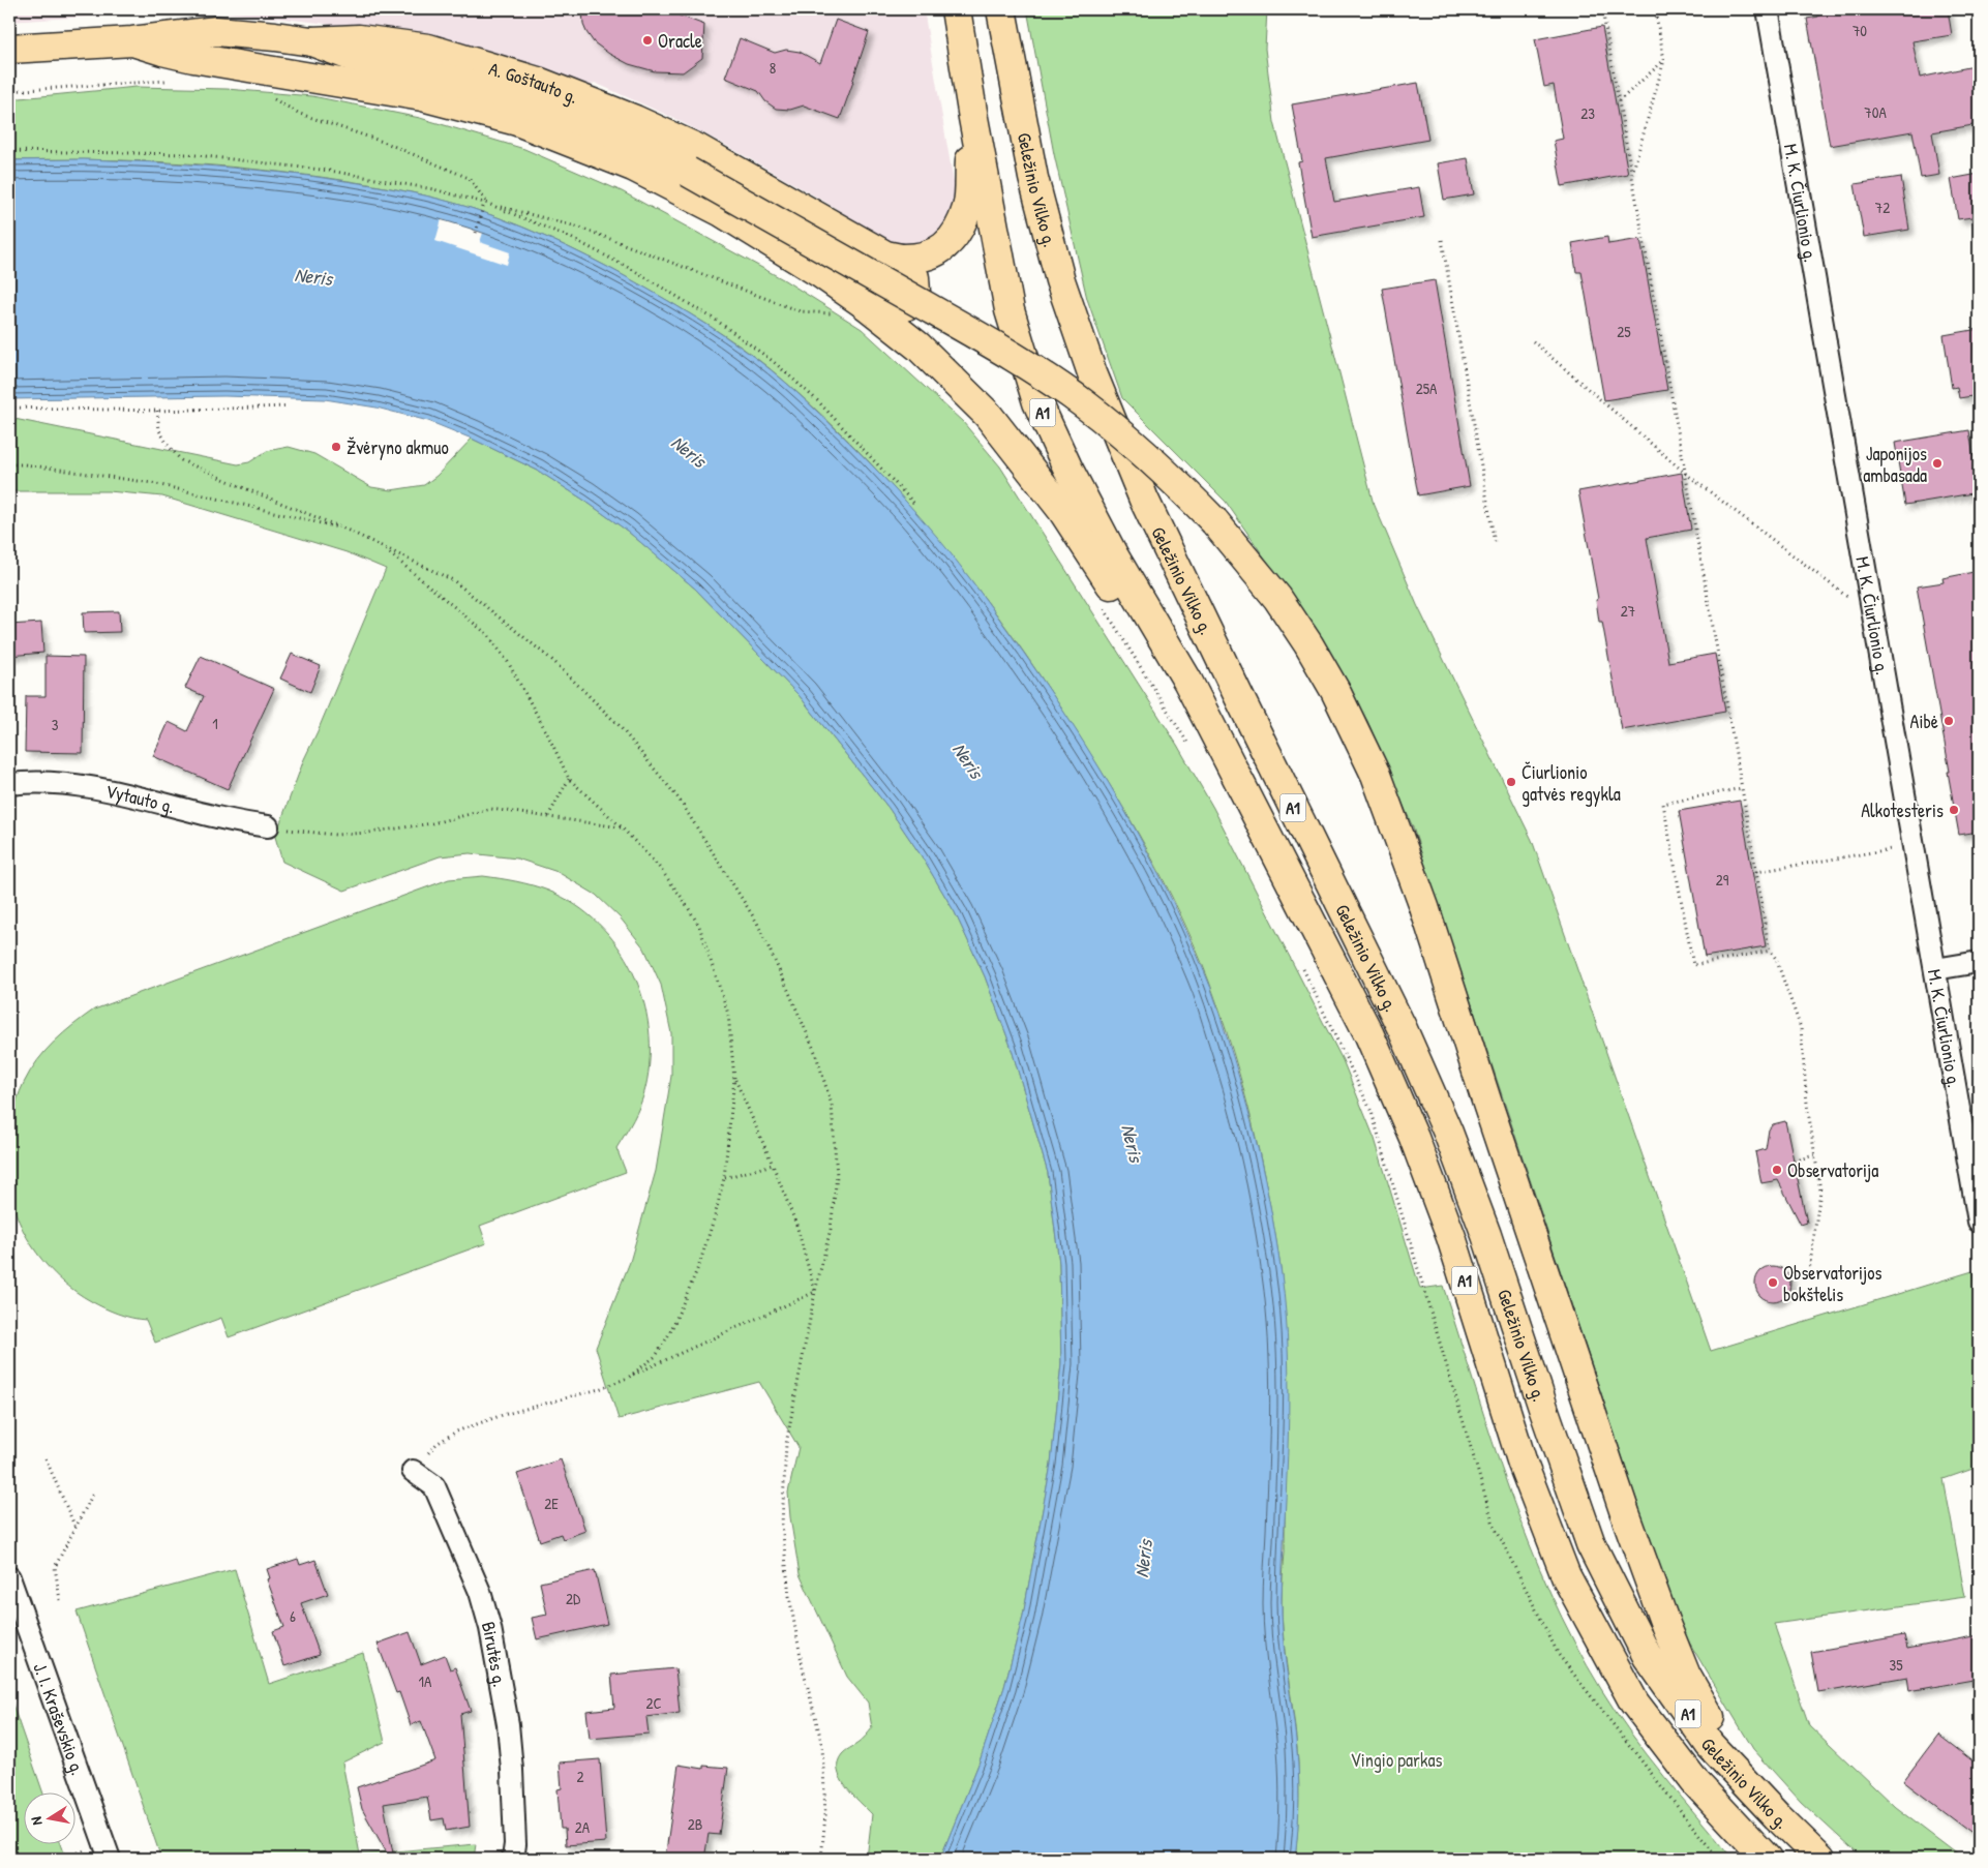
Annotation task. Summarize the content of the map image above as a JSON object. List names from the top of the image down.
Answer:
{
  "streets": {
    "main road": ["A. Goštauto g.", "Geležinio Vilko g.", "A1"],
    "street": [
      "M. K. Čiurlionio g.",
      "Vytauto g.",
      "Birutės g.",
      "J. I. Kraševskio g."
    ]
  },
  "crossings": [
    ["A. Goštauto g.", "Geležinio Vilko g."]
  ],
  "water": ["Neris"],
  "parks": ["Vingio parkas"],
  "places": [
    "Oracle",
    "Žvėryno akmuo",
    "Japonijos ambasada",
    "Aibė",
    "Čiurlionio gatvės regykla",
    "Alkotesteris",
    "Observatorija",
    "Observatorijos bokštelis"
  ],
  "house_numbers": [
    "70",
    "8",
    "70A",
    "23",
    "72",
    "25",
    "25A",
    "27",
    "1",
    "3",
    "29",
    "2E",
    "2D",
    "6",
    "35",
    "1A",
    "2C",
    "2",
    "2B",
    "2A"
  ],
  "north": "left"
}
